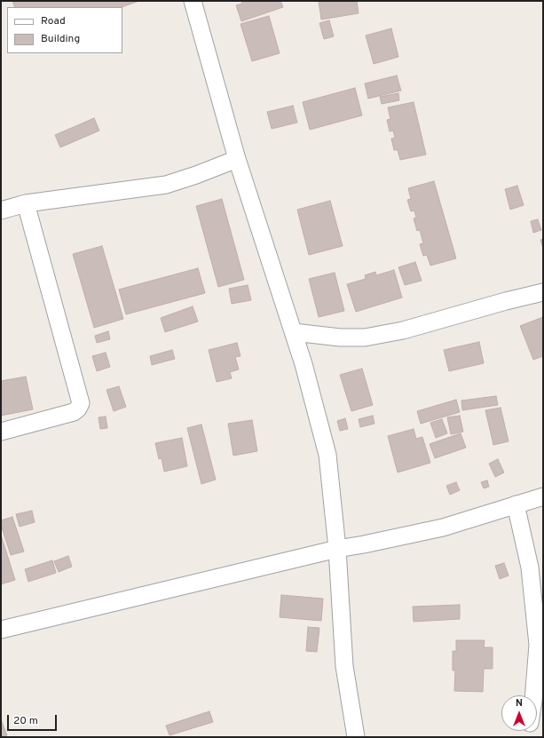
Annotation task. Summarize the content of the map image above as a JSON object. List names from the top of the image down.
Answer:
{
  "legend": ["Road", "Building"],
  "scale_bar": "20 m",
  "north": "top"
}
